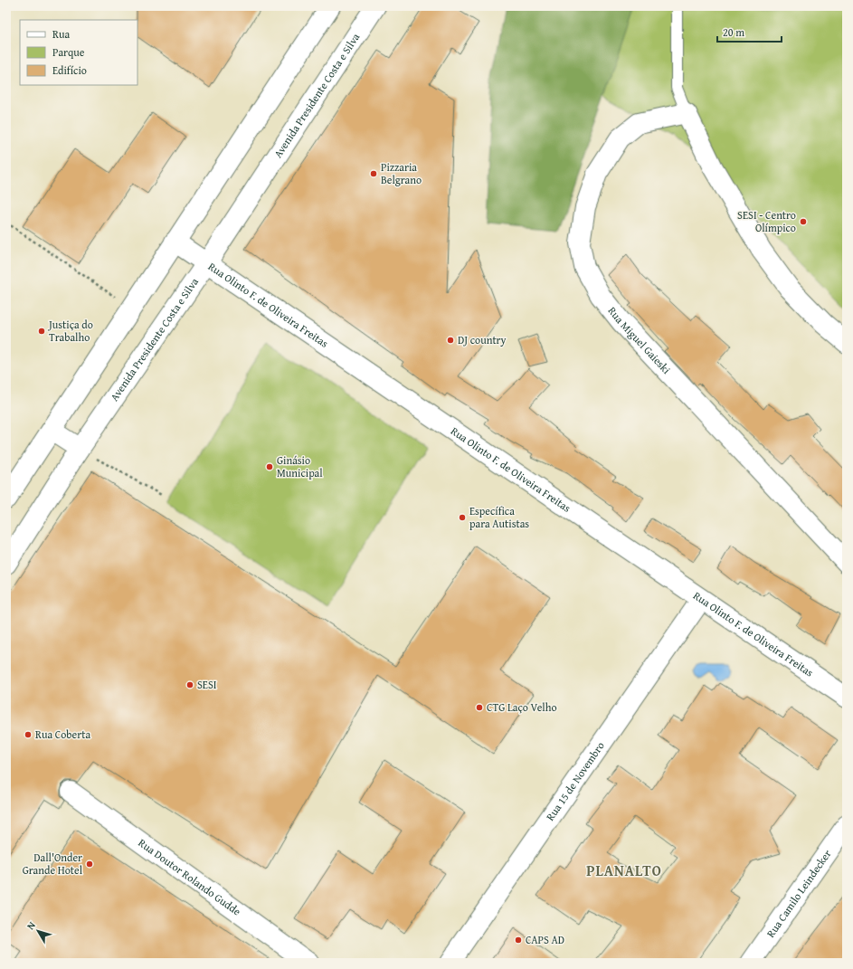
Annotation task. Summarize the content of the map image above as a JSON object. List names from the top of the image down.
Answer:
{
  "streets": {
    "street": [
      "Avenida Presidente Costa e Silva",
      "Rua Olinto F. de Oliveira Freitas",
      "Rua Miguel Gaieski",
      "Rua 15 de Novembro",
      "Rua Doutor Rolando Gudde",
      "Rua Camilo Leindecker"
    ]
  },
  "crossings": [
    ["Avenida Presidente Costa e Silva", "Rua Olinto F. de Oliveira Freitas"],
    ["Rua Olinto F. de Oliveira Freitas", "Rua 15 de Novembro"]
  ],
  "districts": ["PLANALTO"],
  "places": [
    "Pizzaria Belgrano",
    "SESI - Centro Olímpico",
    "Justiça do Trabalho",
    "DJ country",
    "Ginásio Municipal",
    "Específica para Autistas",
    "SESI",
    "CTG Laço Velho",
    "Rua Coberta",
    "Dall'Onder Grande Hotel",
    "CAPS AD"
  ],
  "legend": ["Rua", "Parque", "Edifício"],
  "scale_bar": "20 m",
  "north": "top left"
}
